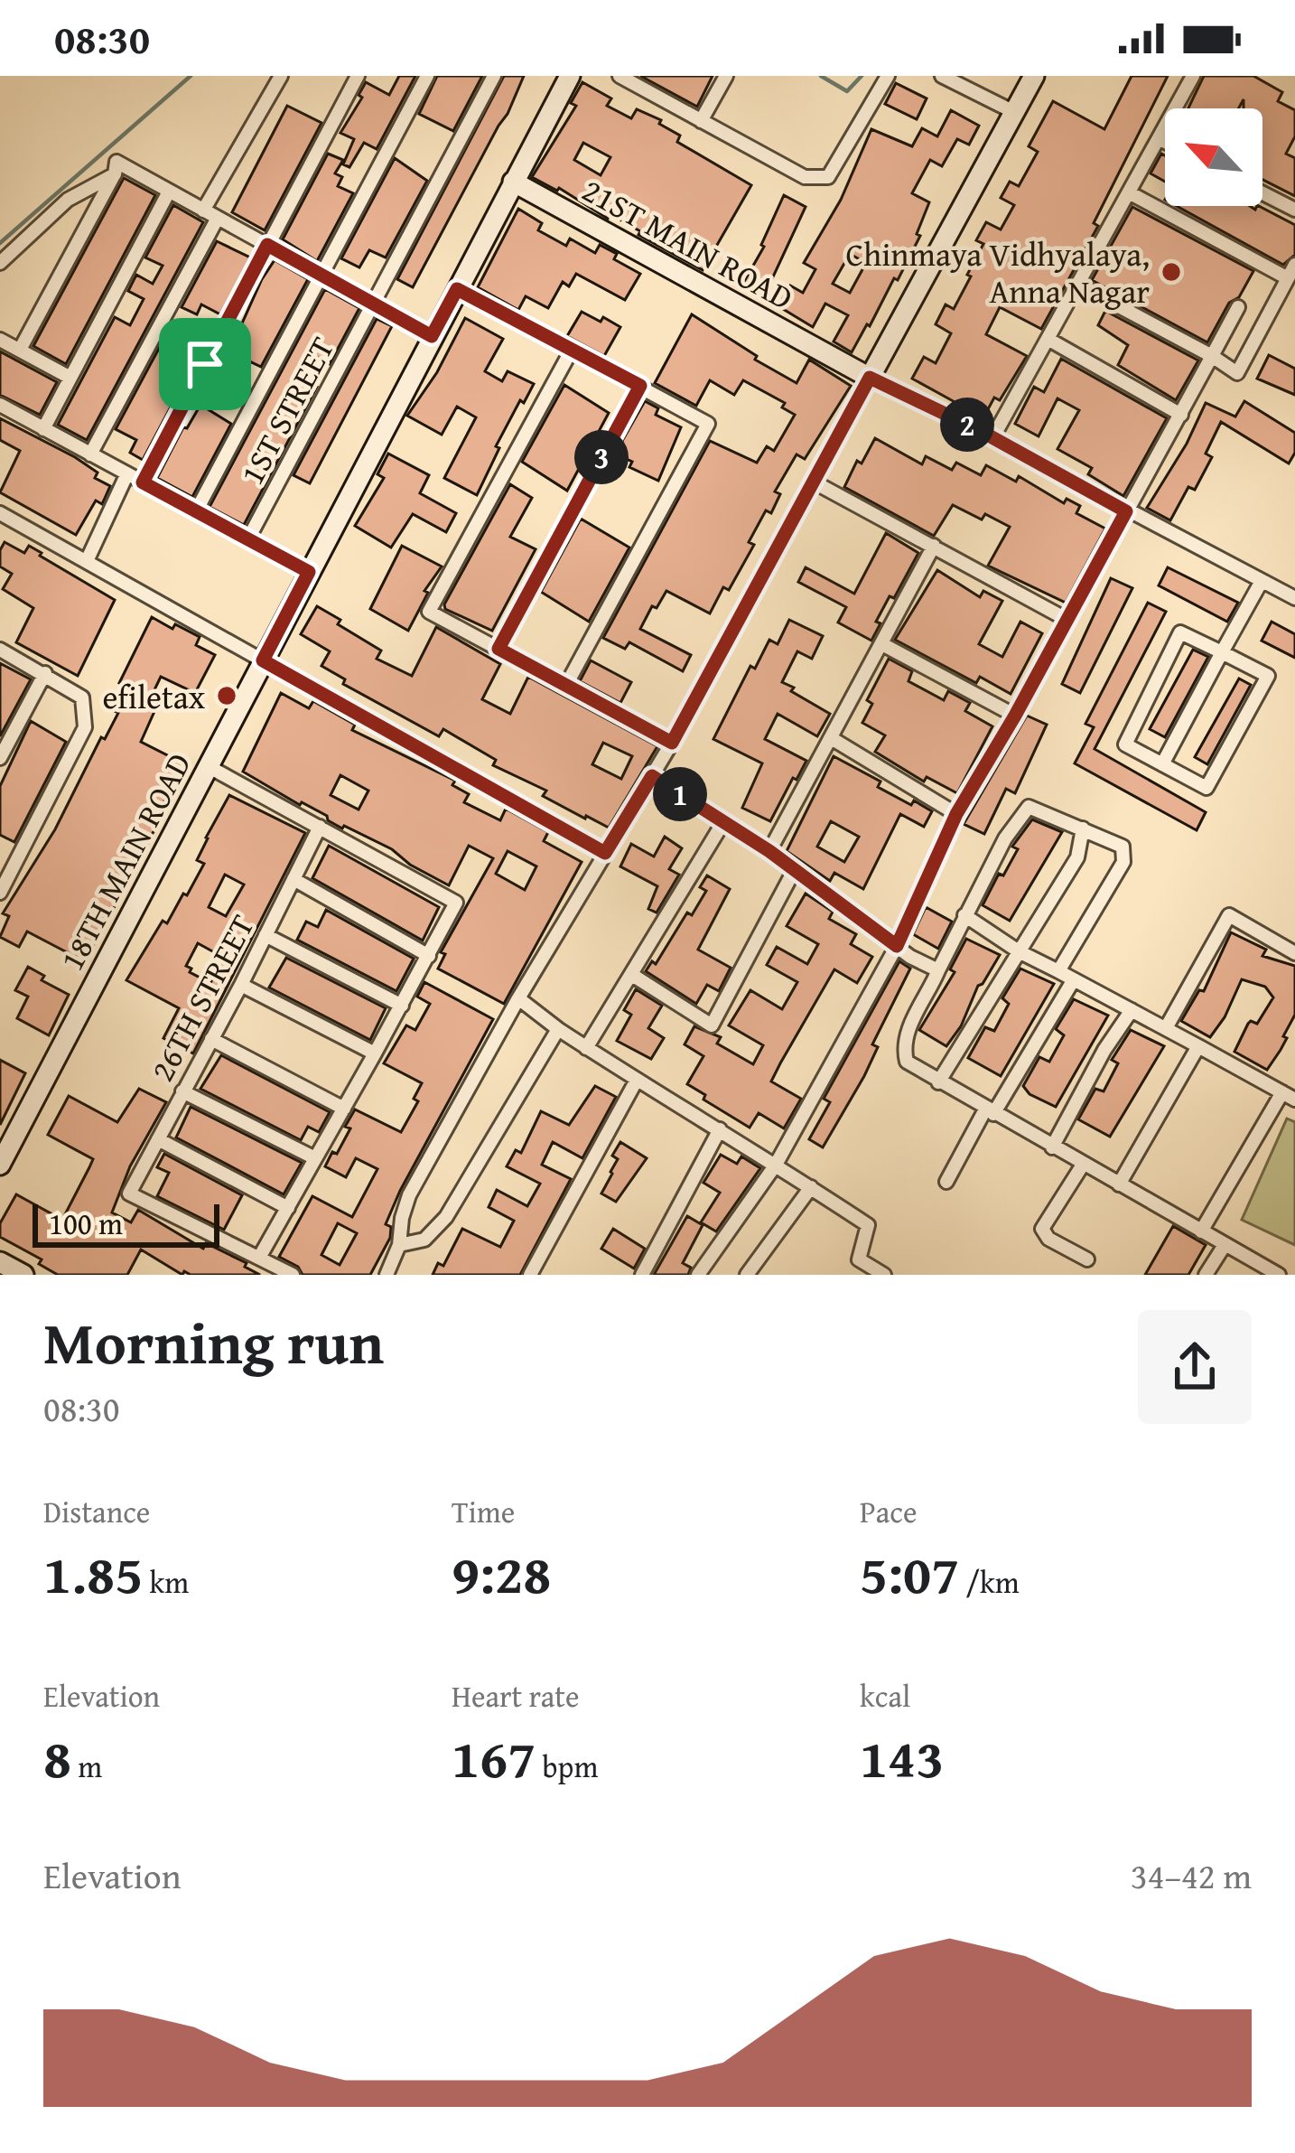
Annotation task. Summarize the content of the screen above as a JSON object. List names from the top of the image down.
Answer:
{
  "streets": {
    "street": [
      "21ST MAIN ROAD",
      "1ST STREET",
      "18TH MAIN ROAD",
      "26TH STREET"
    ]
  },
  "crossings": [
    ["21ST MAIN ROAD", "18TH MAIN ROAD"]
  ],
  "places": ["Chinmaya Vidhyalaya, Anna Nagar", "efiletax"],
  "scale_bar": "100 m",
  "north": "top left",
  "page": {
    "status": "08:30",
    "pins": ["2", "3", "1"],
    "scale": "100 m",
    "heading": ["Morning run", "08:30"],
    "stats": [
      ["Distance", "1.85 km"],
      ["Time", "9:28"],
      ["Pace", "5:07 /km"],
      ["Elevation", "8 m"],
      ["Heart rate", "167 bpm"],
      ["kcal", "143"]
    ],
    "chart": ["Elevation", "34–42 m"]
  }
}
